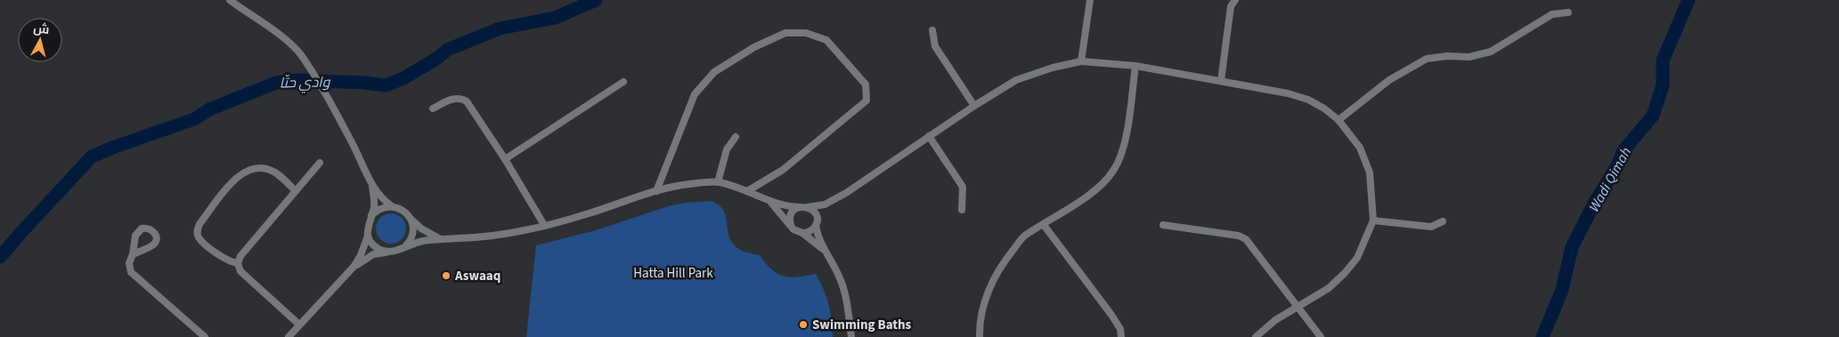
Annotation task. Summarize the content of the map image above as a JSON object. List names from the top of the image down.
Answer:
{
  "water": ["وادي حتّا", "Wadi Qimah"],
  "parks": ["Hatta Hill Park"],
  "places": ["Aswaaq", "Swimming Baths"],
  "north": "top"
}
